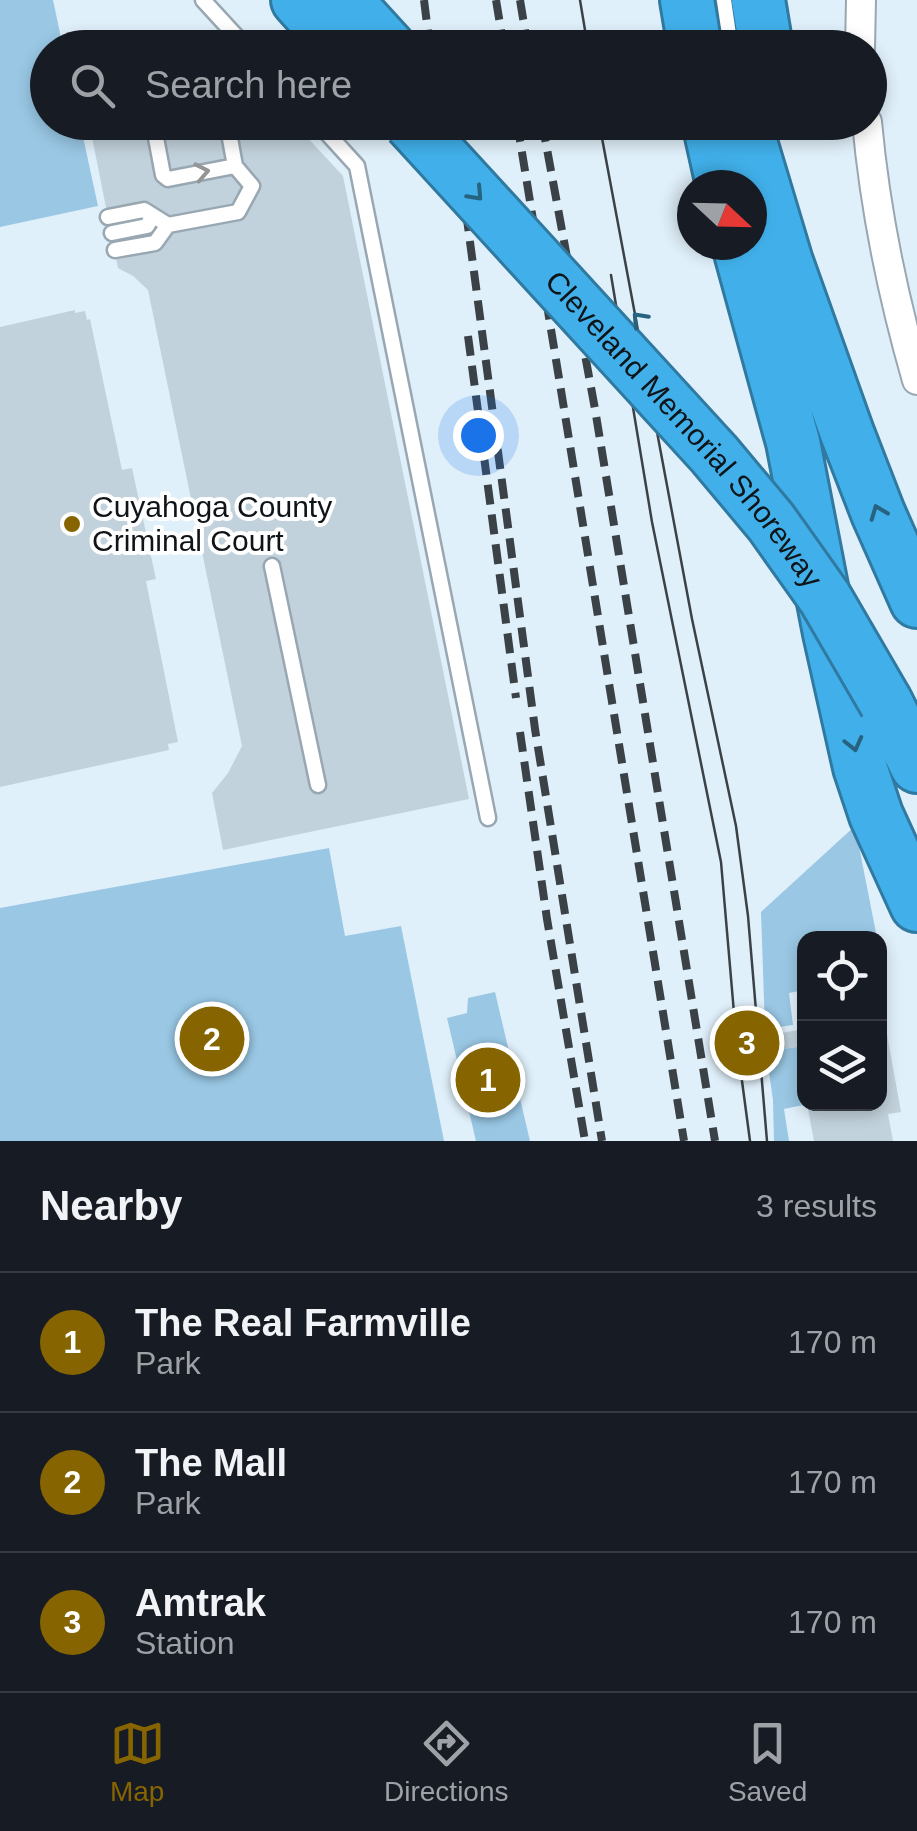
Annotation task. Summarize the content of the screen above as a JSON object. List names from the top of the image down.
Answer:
{
  "streets": {
    "highway": ["Cleveland Memorial Shoreway"]
  },
  "places": ["Cuyahoga County Criminal Court"],
  "north": "right",
  "page": {
    "search": "Search here",
    "pins": ["2", "3", "1"],
    "heading": ["Nearby", "3 results"],
    "list": [
      {
        "mark": "1",
        "name": "The Real Farmville",
        "note": "Park",
        "value": "170 m"
      },
      {
        "mark": "2",
        "name": "The Mall",
        "note": "Park",
        "value": "170 m"
      },
      {
        "mark": "3",
        "name": "Amtrak",
        "note": "Station",
        "value": "170 m"
      }
    ],
    "nav": ["Map", "Directions", "Saved"]
  }
}
